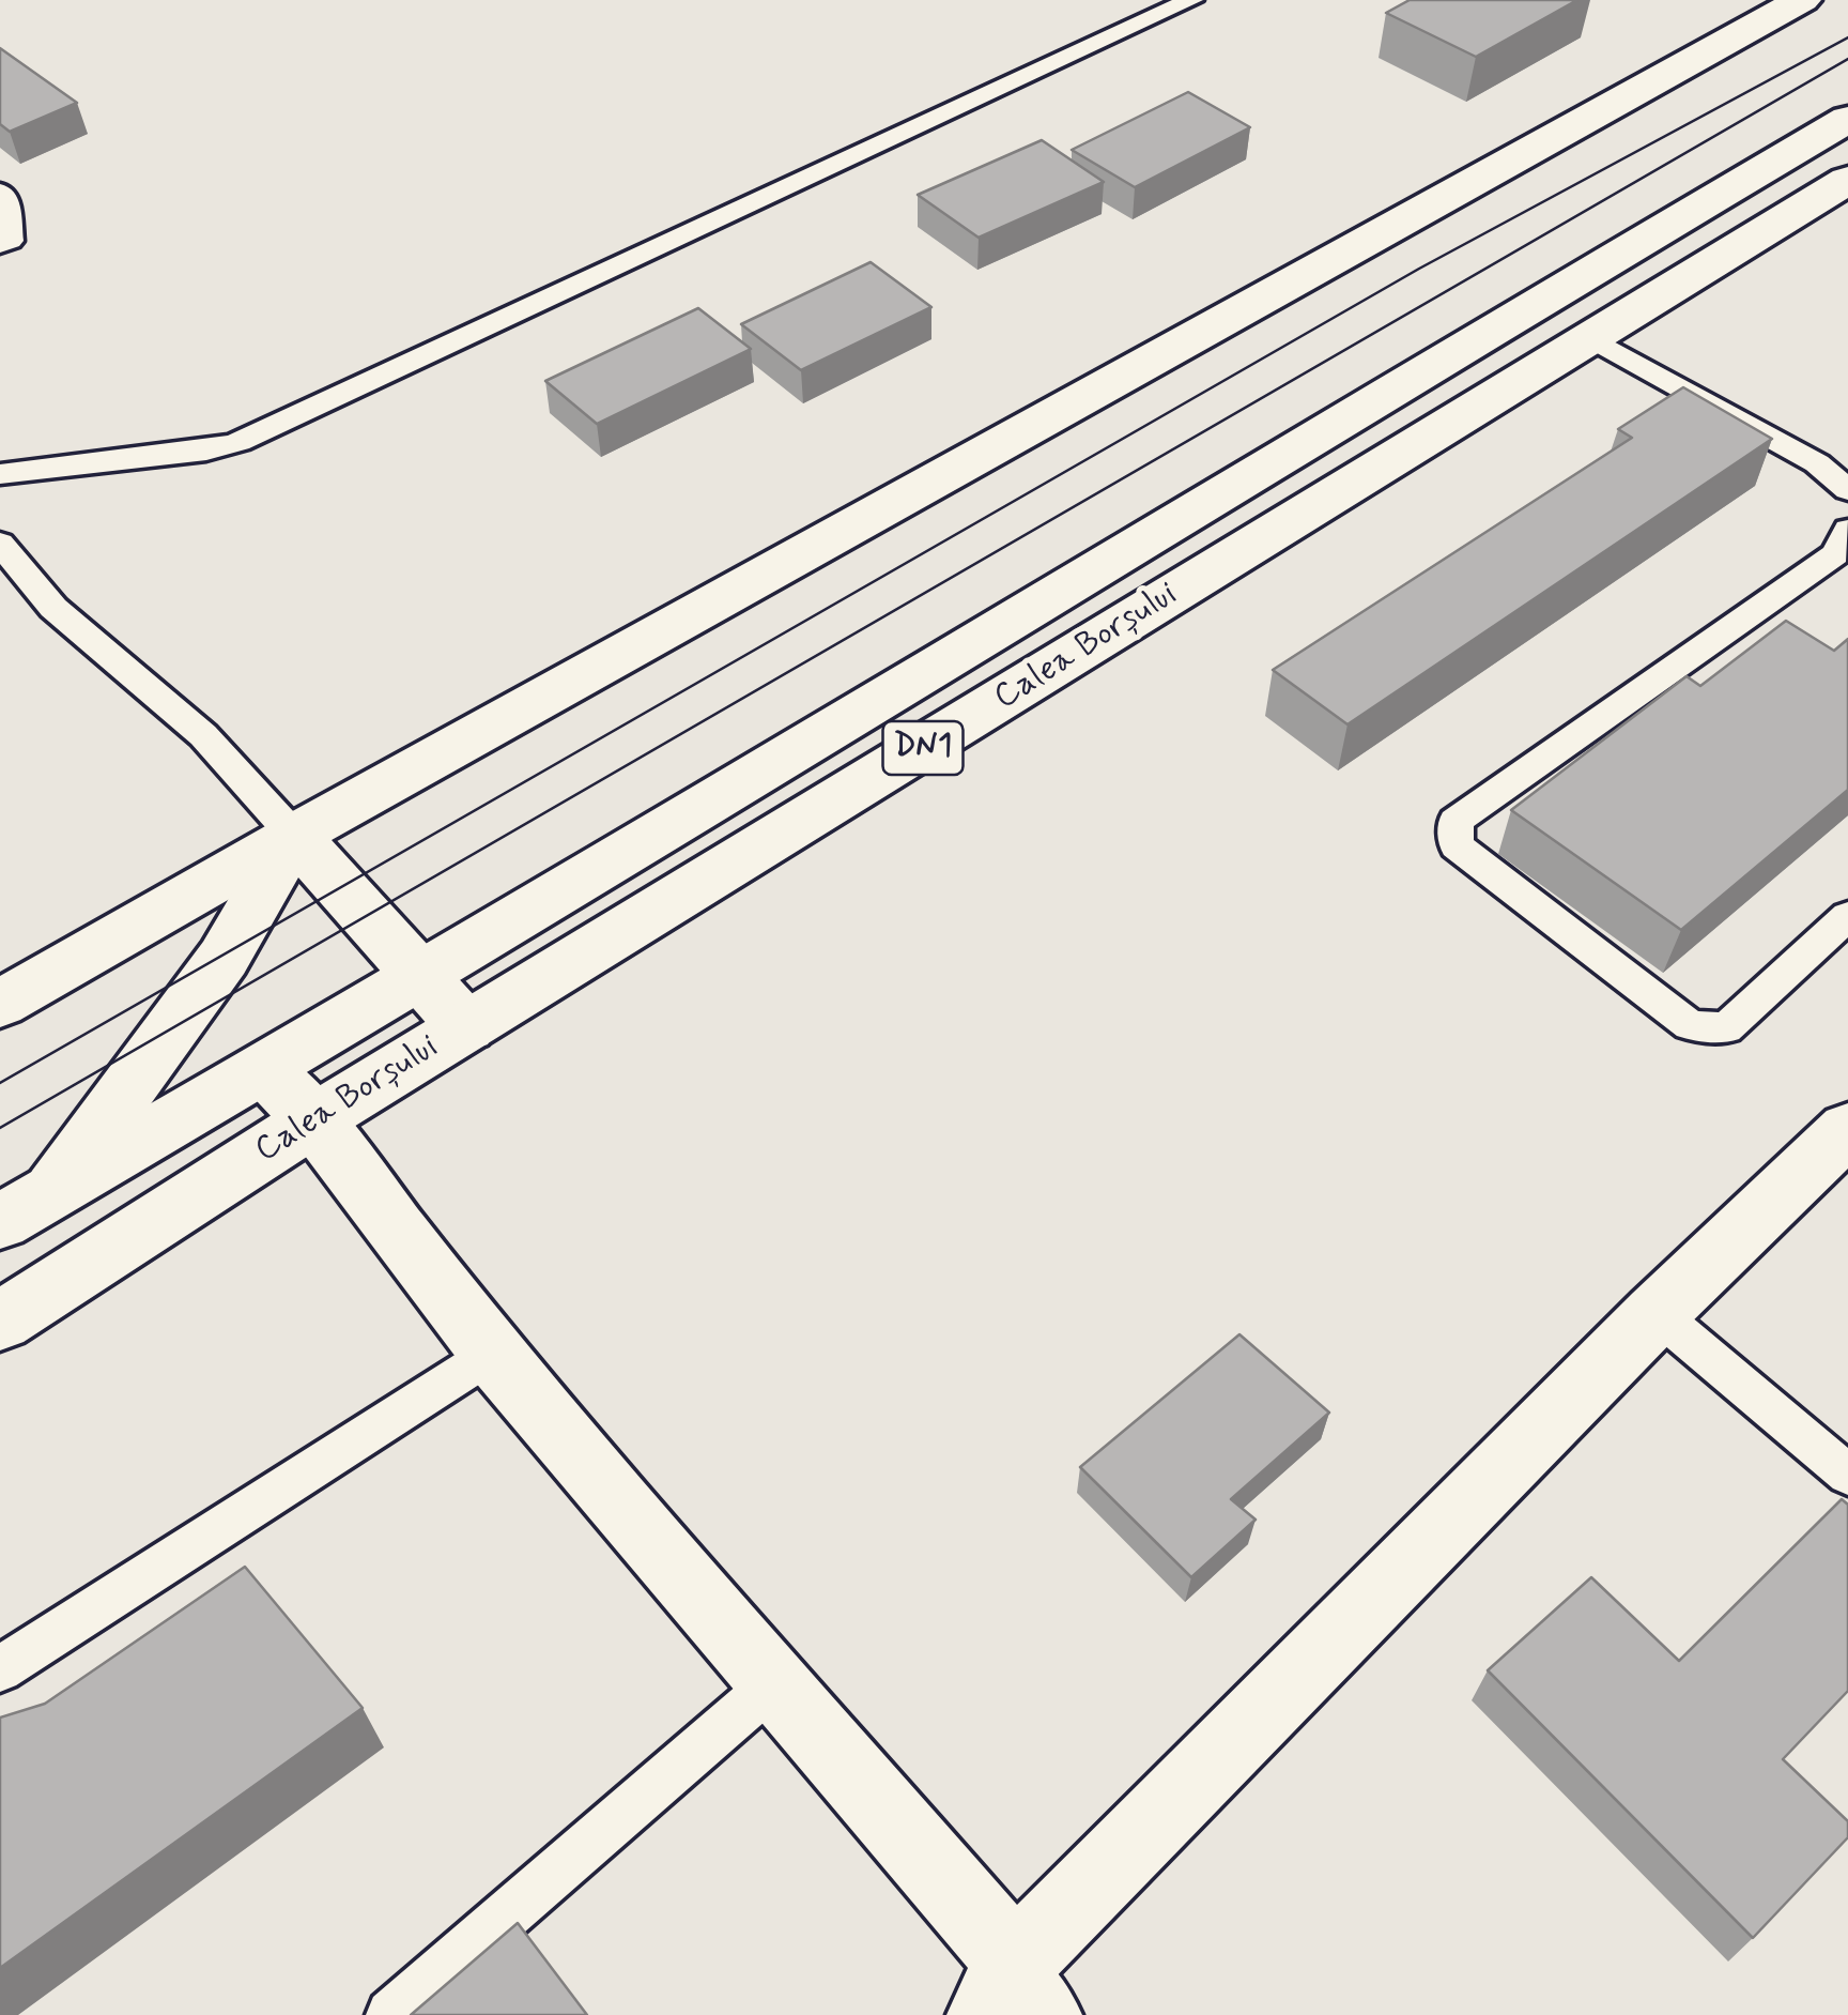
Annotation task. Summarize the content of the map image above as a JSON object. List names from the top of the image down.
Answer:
{
  "streets": {
    "street": ["Calea Borșului", "DN1"]
  }
}
